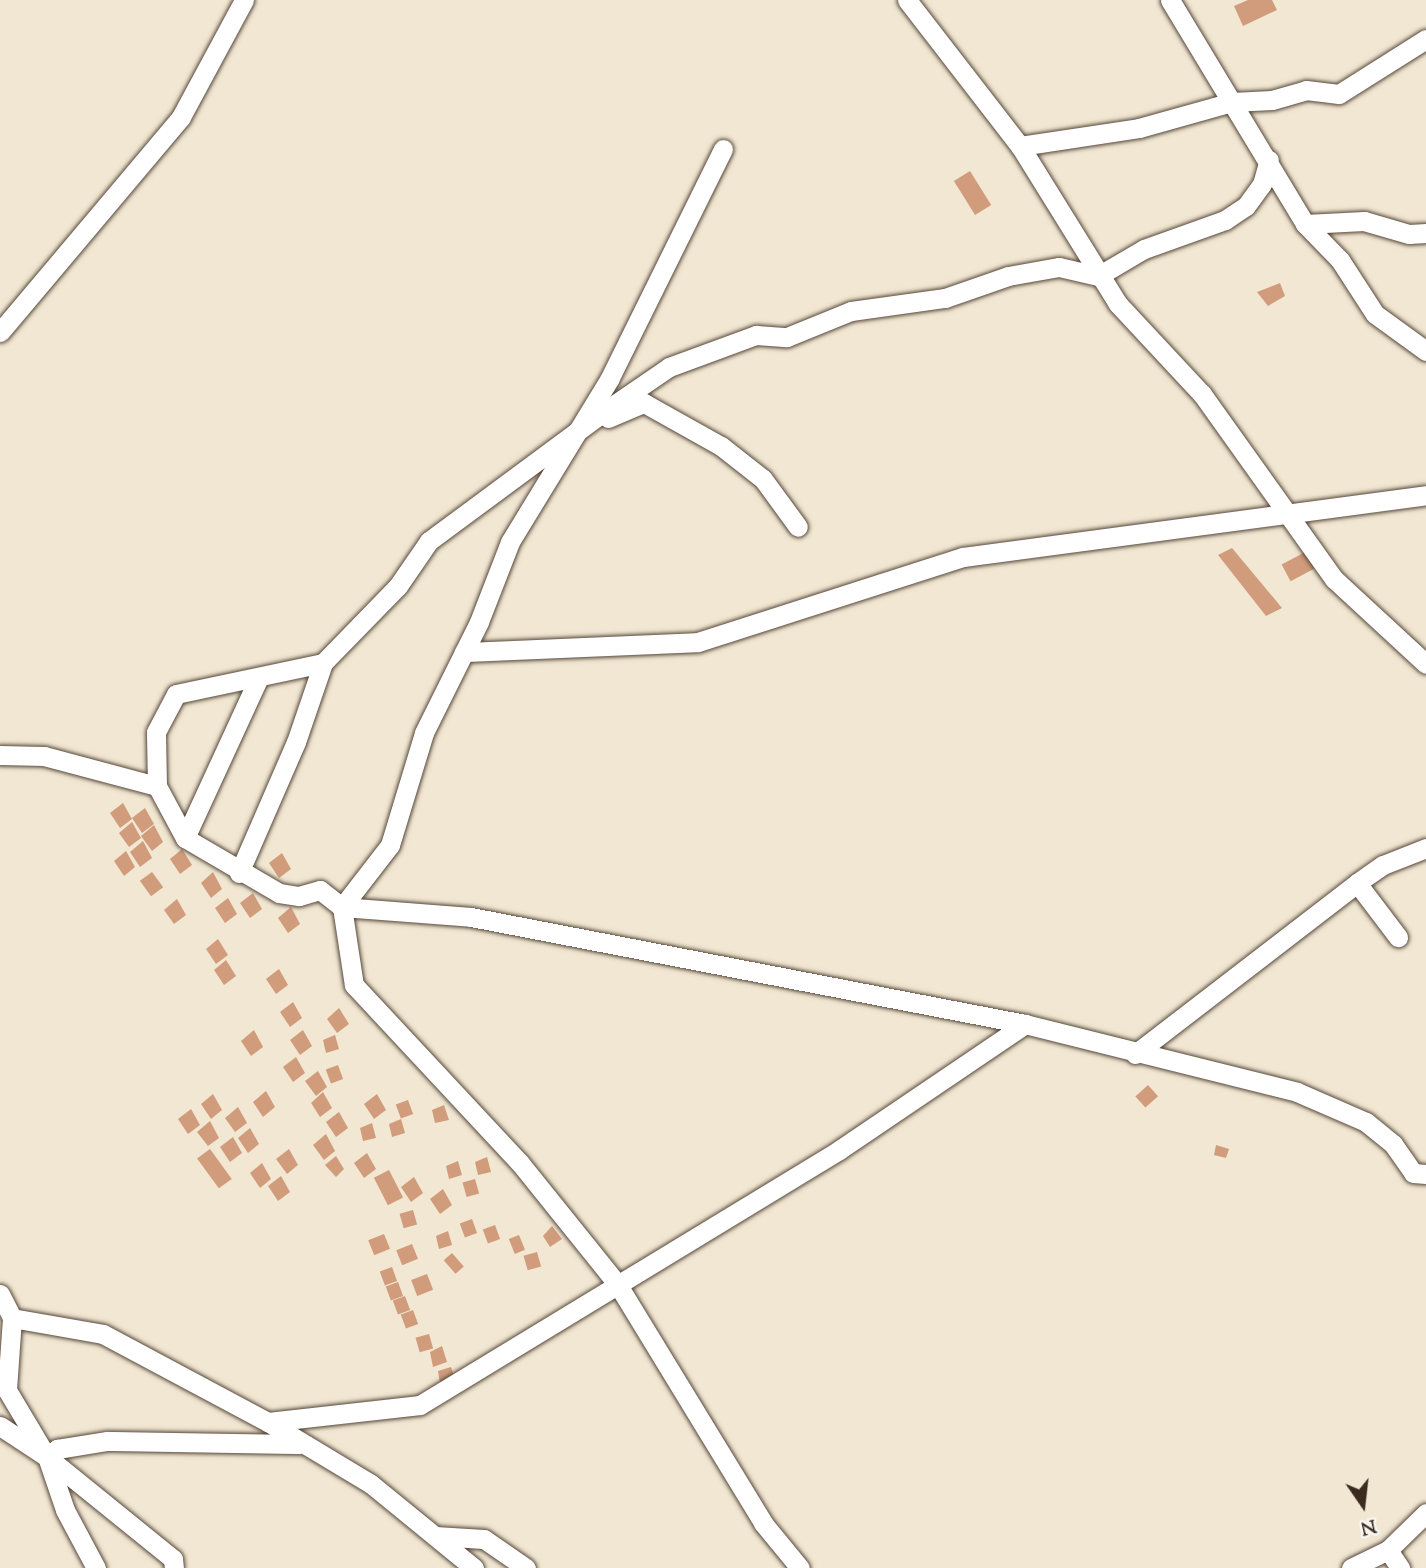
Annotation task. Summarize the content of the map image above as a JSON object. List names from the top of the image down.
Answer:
{
  "north": "bottom"
}
